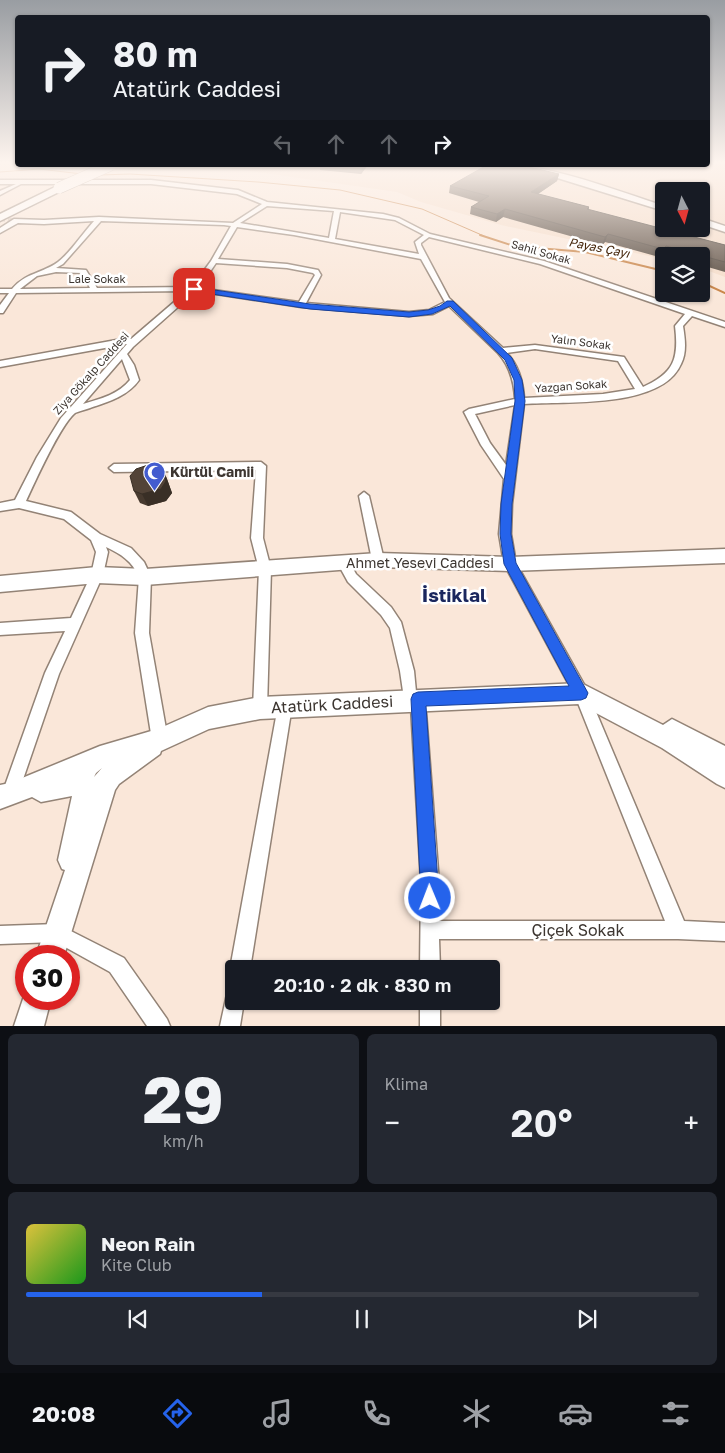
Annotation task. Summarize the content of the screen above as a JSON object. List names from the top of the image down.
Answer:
{
  "streets": {
    "street": [
      "Sahil Sokak",
      "Lale Sokak",
      "Yalın Sokak",
      "Ziya Gökalp Caddesi",
      "Yazgan Sokak",
      "Ahmet Yesevi Caddesi",
      "Atatürk Caddesi",
      "Çiçek Sokak"
    ]
  },
  "crossings": [
    ["Sahil Sokak", "Yazgan Sokak"],
    ["Lale Sokak", "Ziya Gökalp Caddesi"],
    ["Yalın Sokak", "Yazgan Sokak"]
  ],
  "districts": ["İstiklal"],
  "water": ["Payas Çayı"],
  "places": {
    "mosque": ["Kürtül Camii"]
  },
  "north": "bottom",
  "page": {
    "turn": ["80 m", "Atatürk Caddesi"],
    "limit": "30",
    "trip": "20:10 · 2 dk · 830 m",
    "tile": [
      ["29", "km/h"],
      "Klima"
    ],
    "heat": ["−", "20°", "+"],
    "song": ["Neon Rain", "Kite Club"],
    "tabs": "20:08"
  }
}
